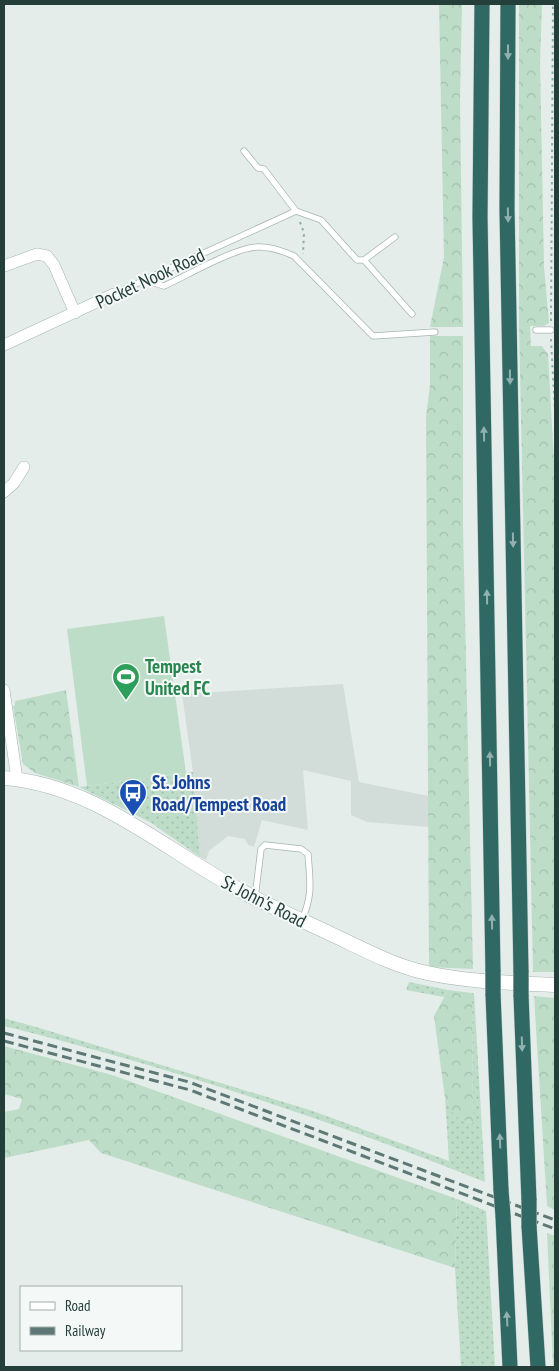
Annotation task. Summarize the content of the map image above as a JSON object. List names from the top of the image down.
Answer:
{
  "streets": {
    "street": ["Pocket Nook Road", "St John's Road"]
  },
  "places": {
    "sports": ["Tempest United FC"],
    "bus stop": ["St. Johns Road/Tempest Road"]
  },
  "legend": ["Road", "Railway"]
}
